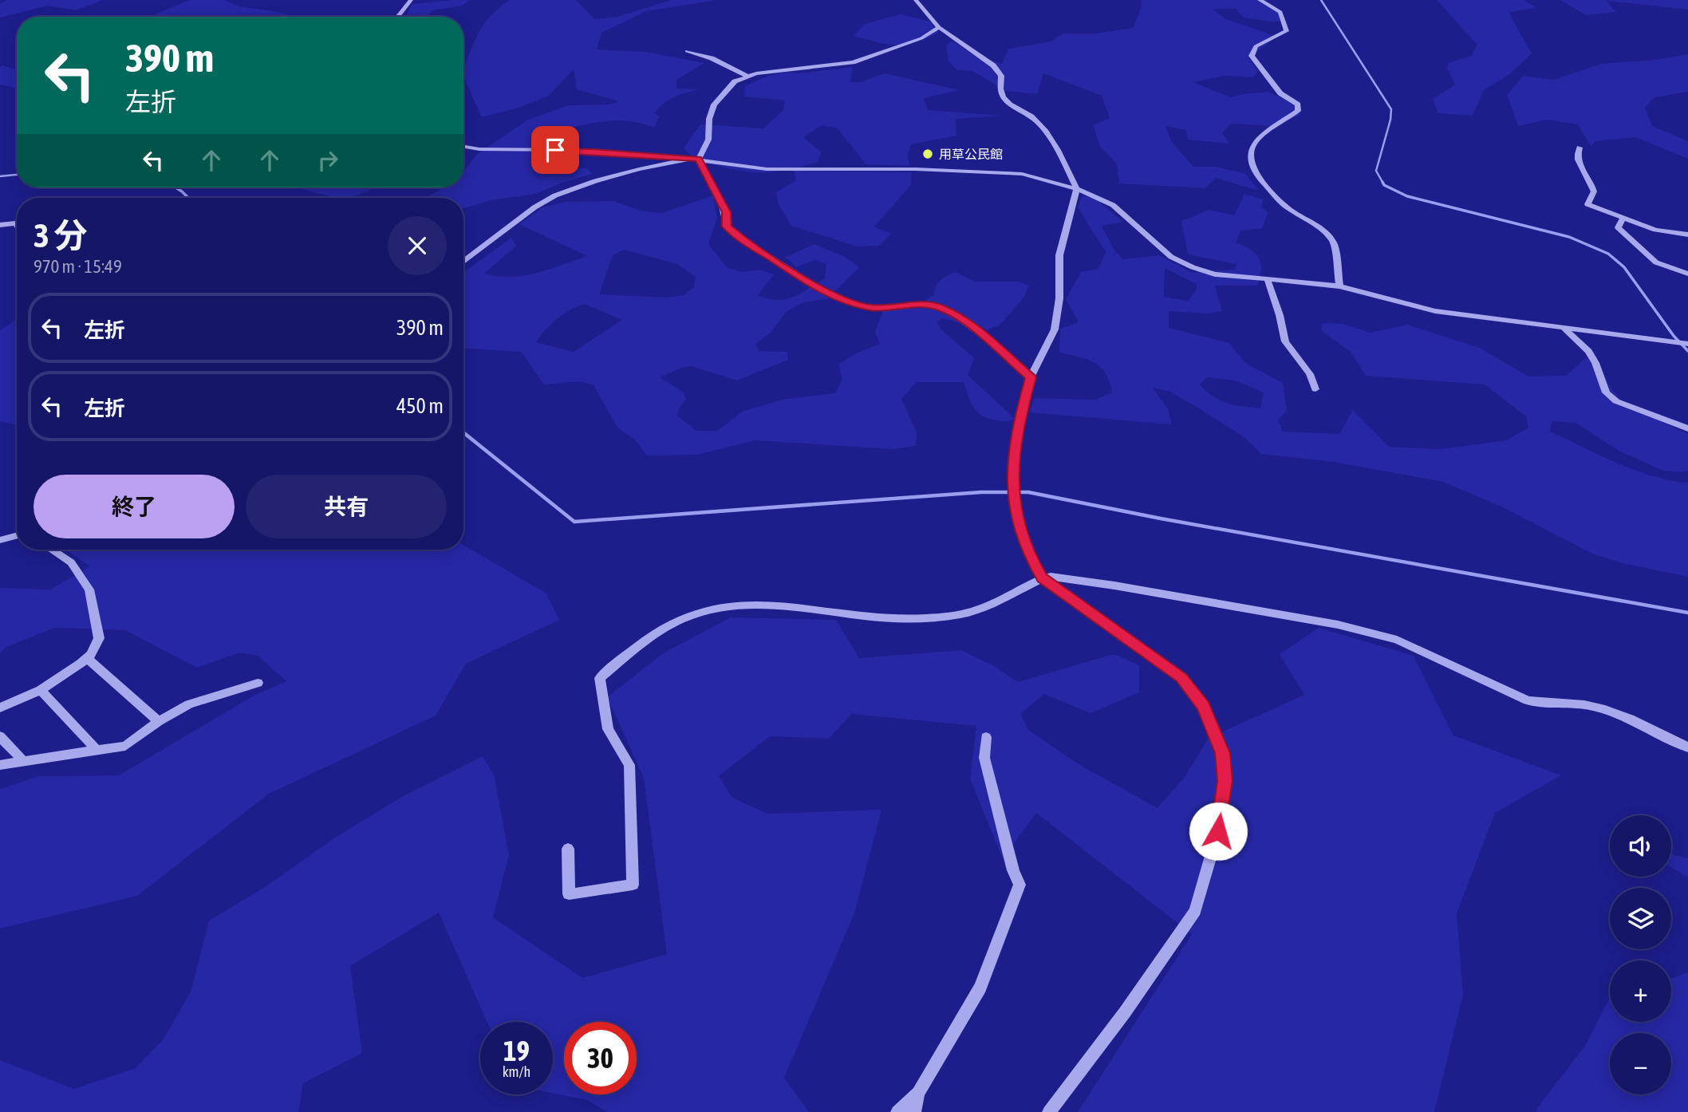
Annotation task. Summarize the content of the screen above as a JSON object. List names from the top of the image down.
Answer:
{
  "places": ["用草公民館"],
  "page": {
    "turn": ["390 m", "左折"],
    "heading": ["3 分", "970 m · 15:49"],
    "list": [
      {
        "name": "左折",
        "value": "390 m"
      },
      {
        "name": "左折",
        "value": "450 m"
      }
    ],
    "buttons": ["終了", "共有"],
    "map_buttons": ["+", "−"],
    "speed": "19 km/h",
    "limit": "30"
  }
}
